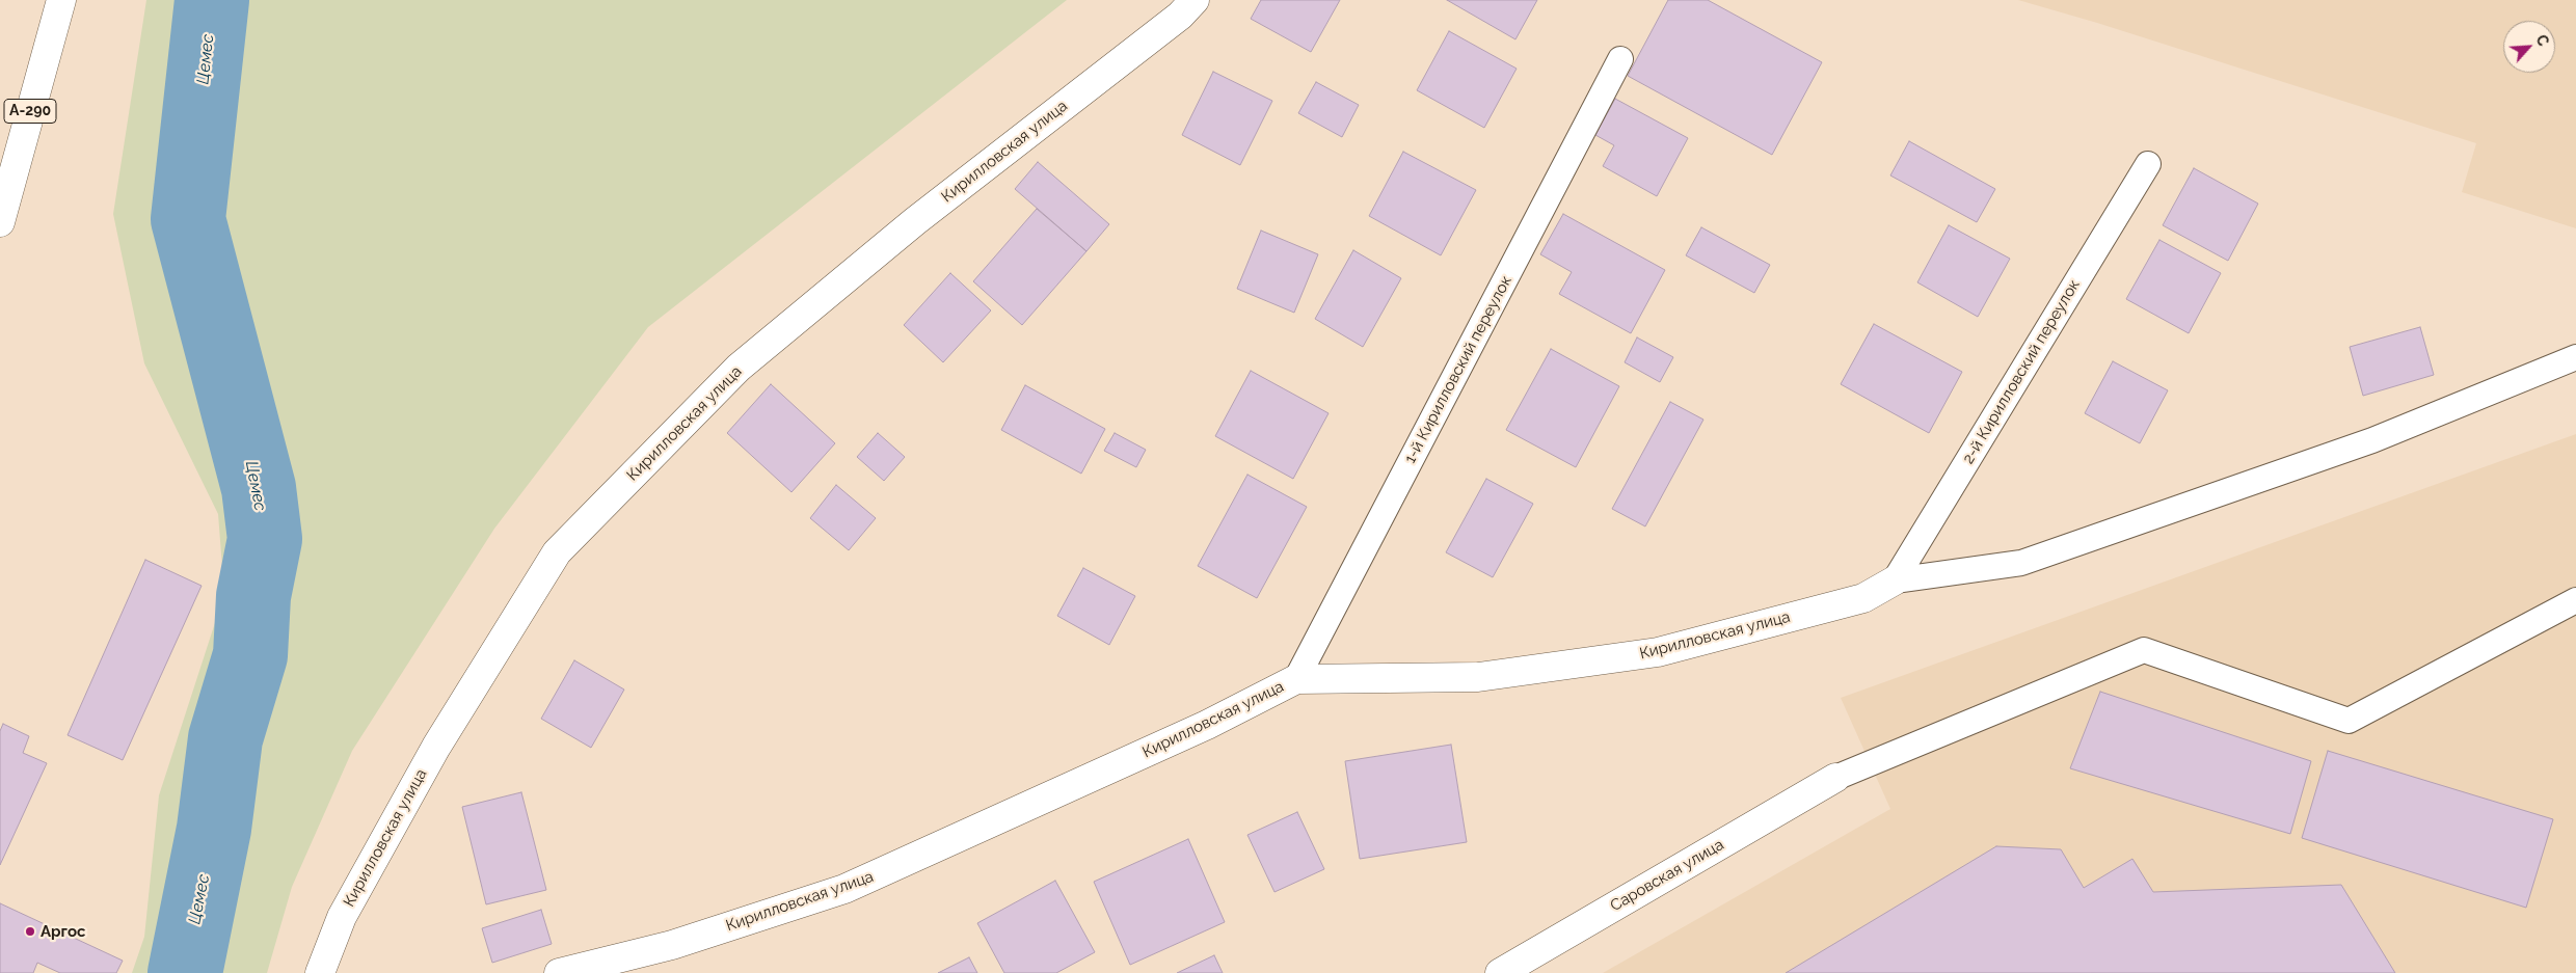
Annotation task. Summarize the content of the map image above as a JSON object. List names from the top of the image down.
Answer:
{
  "streets": {
    "main road": ["А-290", "Кирилловская улица", "Саровская улица"],
    "lane": ["1-й Кирилловский переулок", "2-й Кирилловский переулок"]
  },
  "crossings": [
    ["Кирилловская улица", "1-й Кирилловский переулок"],
    ["Кирилловская улица", "2-й Кирилловский переулок"]
  ],
  "water": ["Цемес"],
  "places": ["Аргос"],
  "north": "top right"
}
